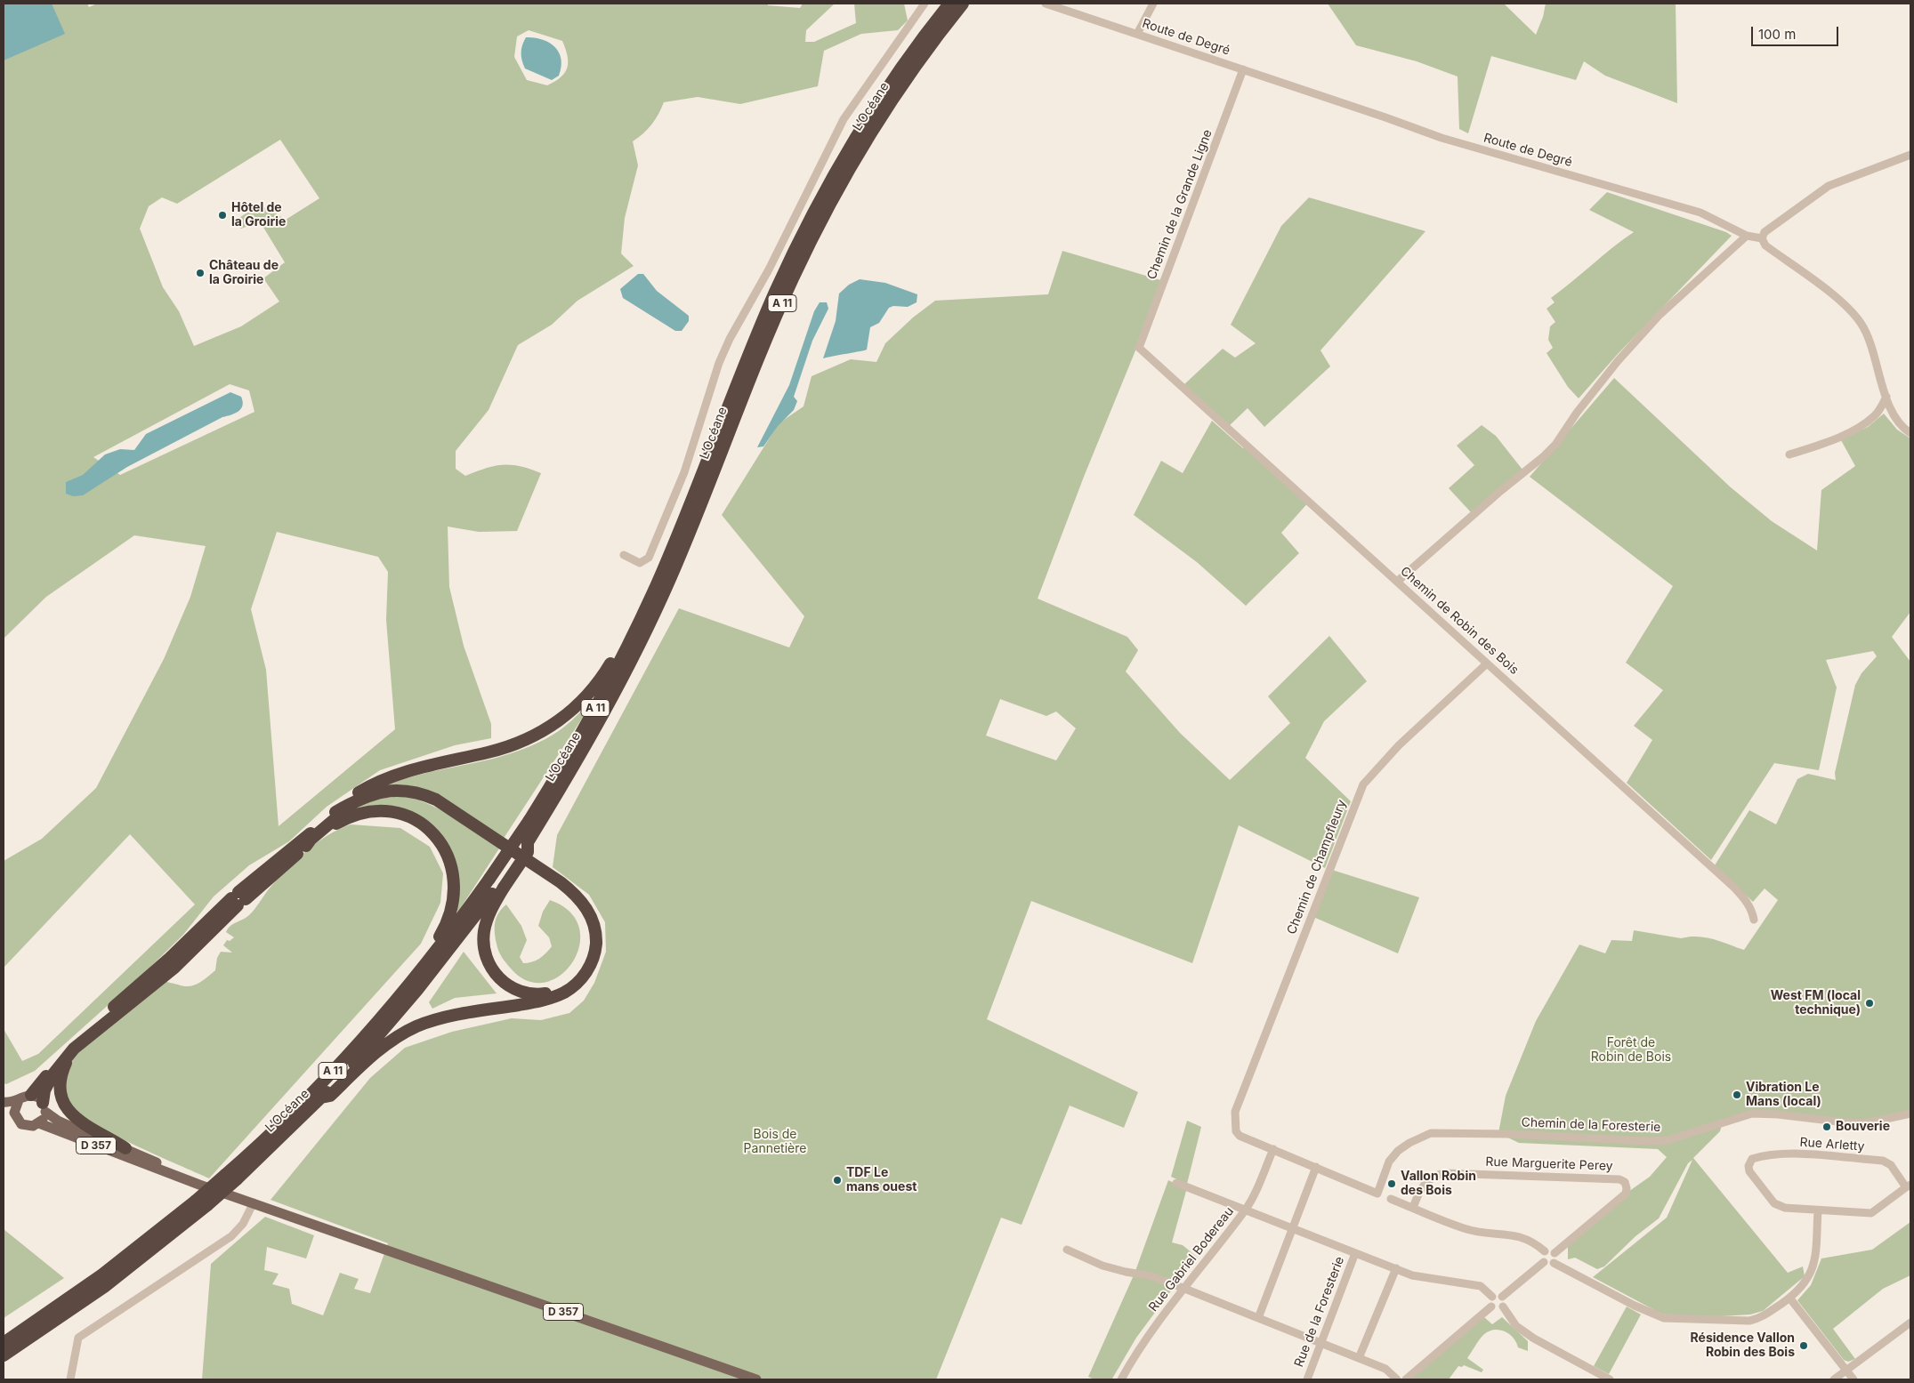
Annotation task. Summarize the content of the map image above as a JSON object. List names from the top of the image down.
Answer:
{
  "streets": {
    "highway": ["L’Océane", "A 11"],
    "main road": ["D 357"],
    "street": [
      "Route de Degré",
      "Chemin de la Grande Ligne",
      "Chemin de Robin des Bois",
      "Chemin de Champfleury",
      "Chemin de la Foresterie",
      "Rue Arletty",
      "Rue Marguerite Perey",
      "Rue Gabriel Bodereau",
      "Rue de la Foresterie"
    ]
  },
  "crossings": [
    ["Route de Degré", "Chemin de la Grande Ligne"],
    ["Chemin de la Grande Ligne", "Chemin de Robin des Bois"],
    ["Chemin de Robin des Bois", "Chemin de Champfleury"],
    ["Chemin de Champfleury", "Rue Gabriel Bodereau"]
  ],
  "parks": ["Forêt de Robin de Bois", "Bois de Pannetière"],
  "places": [
    "Hôtel de la Groirie",
    "Château de la Groirie",
    "West FM (local technique)",
    "Vibration Le Mans (local)",
    "Bouverie",
    "TDF Le mans ouest",
    "Vallon Robin des Bois",
    "Résidence Vallon Robin des Bois"
  ],
  "scale_bar": "100 m"
}
